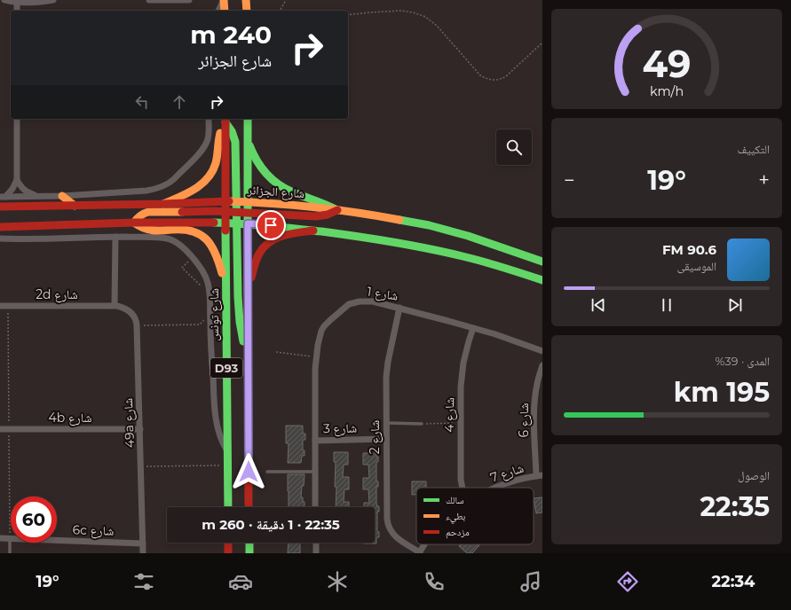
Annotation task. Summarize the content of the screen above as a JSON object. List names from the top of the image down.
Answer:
{
  "streets": {
    "main road": ["شارع الجزائر", "شارع تونس", "D93"],
    "street": [
      "شارع 1",
      "2d شارع",
      "شارع 4",
      "4b شارع",
      "شارع 6",
      "49a شارع",
      "شارع 3",
      "شارع 2",
      "شارع 7",
      "6c شارع"
    ]
  },
  "crossings": [
    ["شارع الجزائر", "شارع تونس"],
    ["شارع الجزائر", "D93"],
    ["شارع 1", "شارع 4"],
    ["شارع 1", "شارع 3"],
    ["شارع 1", "شارع 2"],
    ["2d شارع", "49a شارع"],
    ["4b شارع", "49a شارع"],
    ["شارع 6", "شارع 7"],
    ["49a شارع", "6c شارع"],
    ["شارع 3", "شارع 2"],
    ["شارع 2", "شارع 7"]
  ],
  "legend": ["سالك", "بطيء", "مزدحم"],
  "page": {
    "turn": ["240 m", "شارع الجزائر"],
    "tile": [
      "التكييف",
      ["المدى · 39%", "195 km"],
      ["الوصول", "22:35"]
    ],
    "heat": ["−", "19°", "+"],
    "song": ["90.6 FM", "الموسيقى"],
    "limit": "60",
    "trip": "22:35 · 1 دقيقة · 260 m",
    "tabs": ["22:34", "19°"],
    "gauge": ["49", "km/h"]
  }
}
